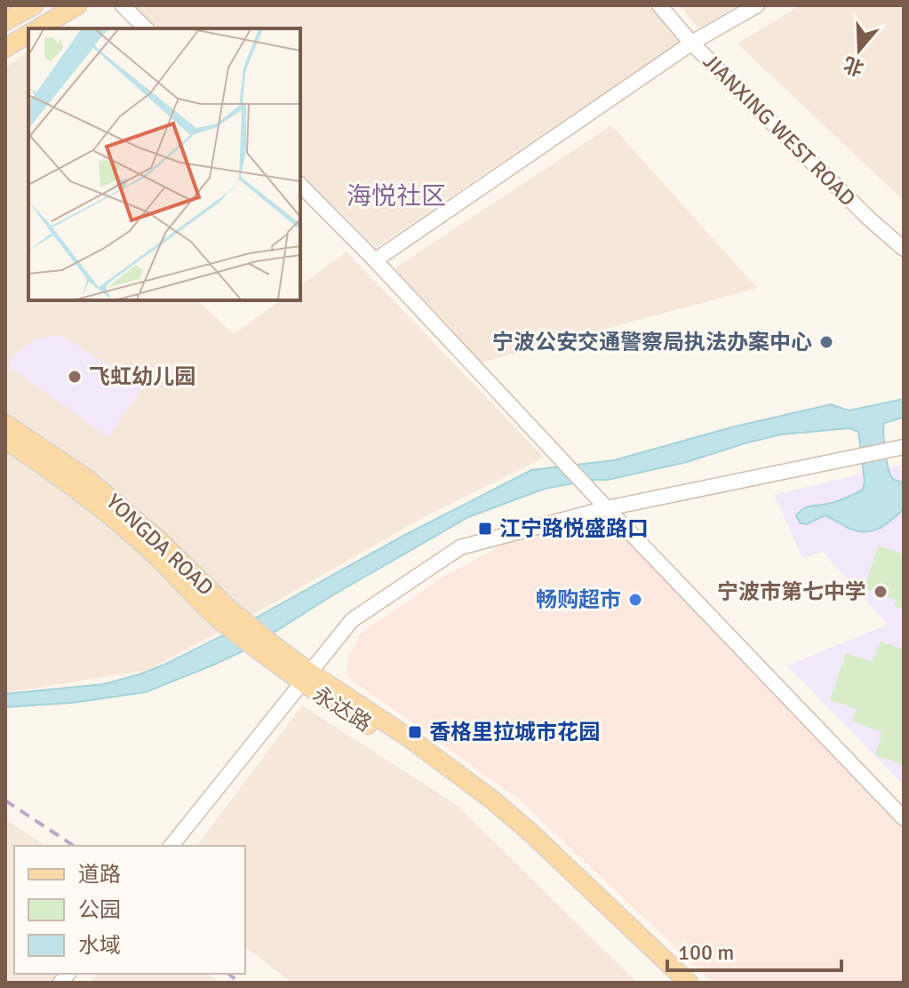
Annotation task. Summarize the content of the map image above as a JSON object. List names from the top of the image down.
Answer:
{
  "streets": {
    "main road": ["YONGDA ROAD", "永达路"],
    "street": ["JIANXING WEST ROAD"]
  },
  "crossings": [
    ["YONGDA ROAD", "永达路"]
  ],
  "districts": ["海悦社区"],
  "places": {
    "other": [
      "宁波公安交通警察局执法办案中心",
      "飞虹幼儿园",
      "宁波市第七中学",
      "畅购超市"
    ],
    "transit": ["江宁路悦盛路口", "香格里拉城市花园"]
  },
  "legend": ["道路", "公园", "水域"],
  "scale_bar": "100 m",
  "north": "bottom"
}
